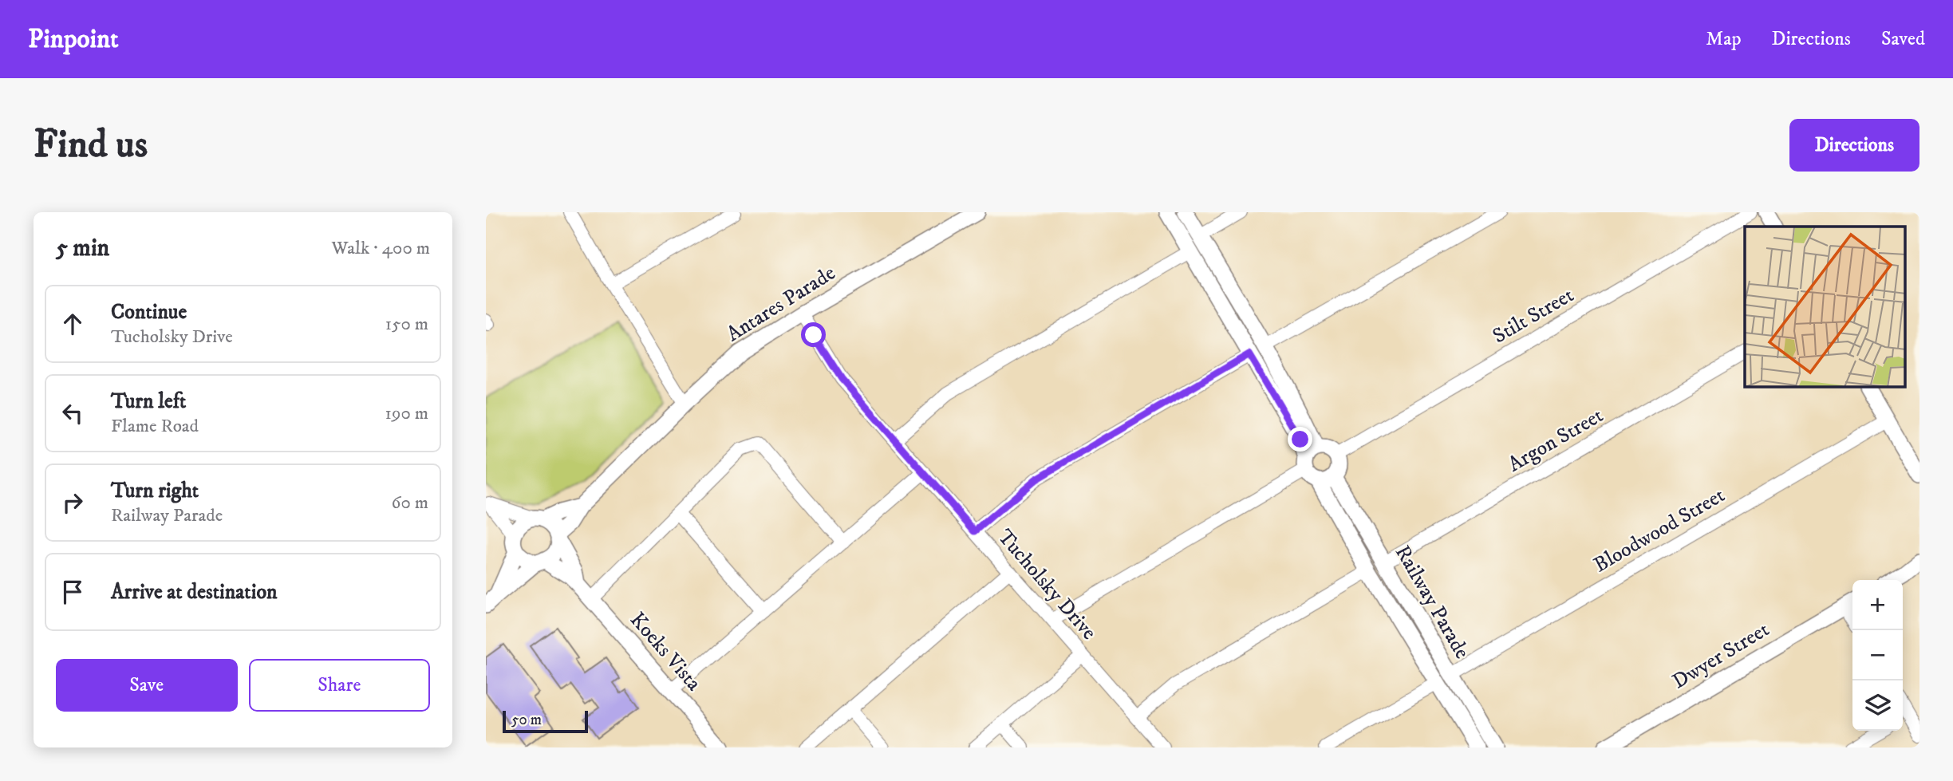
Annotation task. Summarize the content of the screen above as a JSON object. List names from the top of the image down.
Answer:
{
  "streets": {
    "street": [
      "Antares Parade",
      "Stilt Street",
      "Argon Street",
      "Bloodwood Street",
      "Tucholsky Drive",
      "Railway Parade",
      "Koeks Vista",
      "Dwyer Street"
    ]
  },
  "crossings": [
    ["Antares Parade", "Tucholsky Drive"],
    ["Antares Parade", "Koeks Vista"],
    ["Stilt Street", "Railway Parade"],
    ["Argon Street", "Railway Parade"],
    ["Bloodwood Street", "Railway Parade"]
  ],
  "scale_bar": "50 m",
  "page": {
    "header": "Pinpoint",
    "nav": ["Map", "Directions", "Saved"],
    "buttons": [
      "Directions",
      ["Save", "Share"]
    ],
    "title": "Find us",
    "heading": ["5 min", "Walk · 400 m"],
    "list": [
      ["Continue", "Tucholsky Drive", "150 m"],
      ["Turn left", "Flame Road", "190 m"],
      ["Turn right", "Railway Parade", "60 m"],
      "Arrive at destination"
    ],
    "map_buttons": ["+", "−"],
    "scale": "50 m"
  }
}
